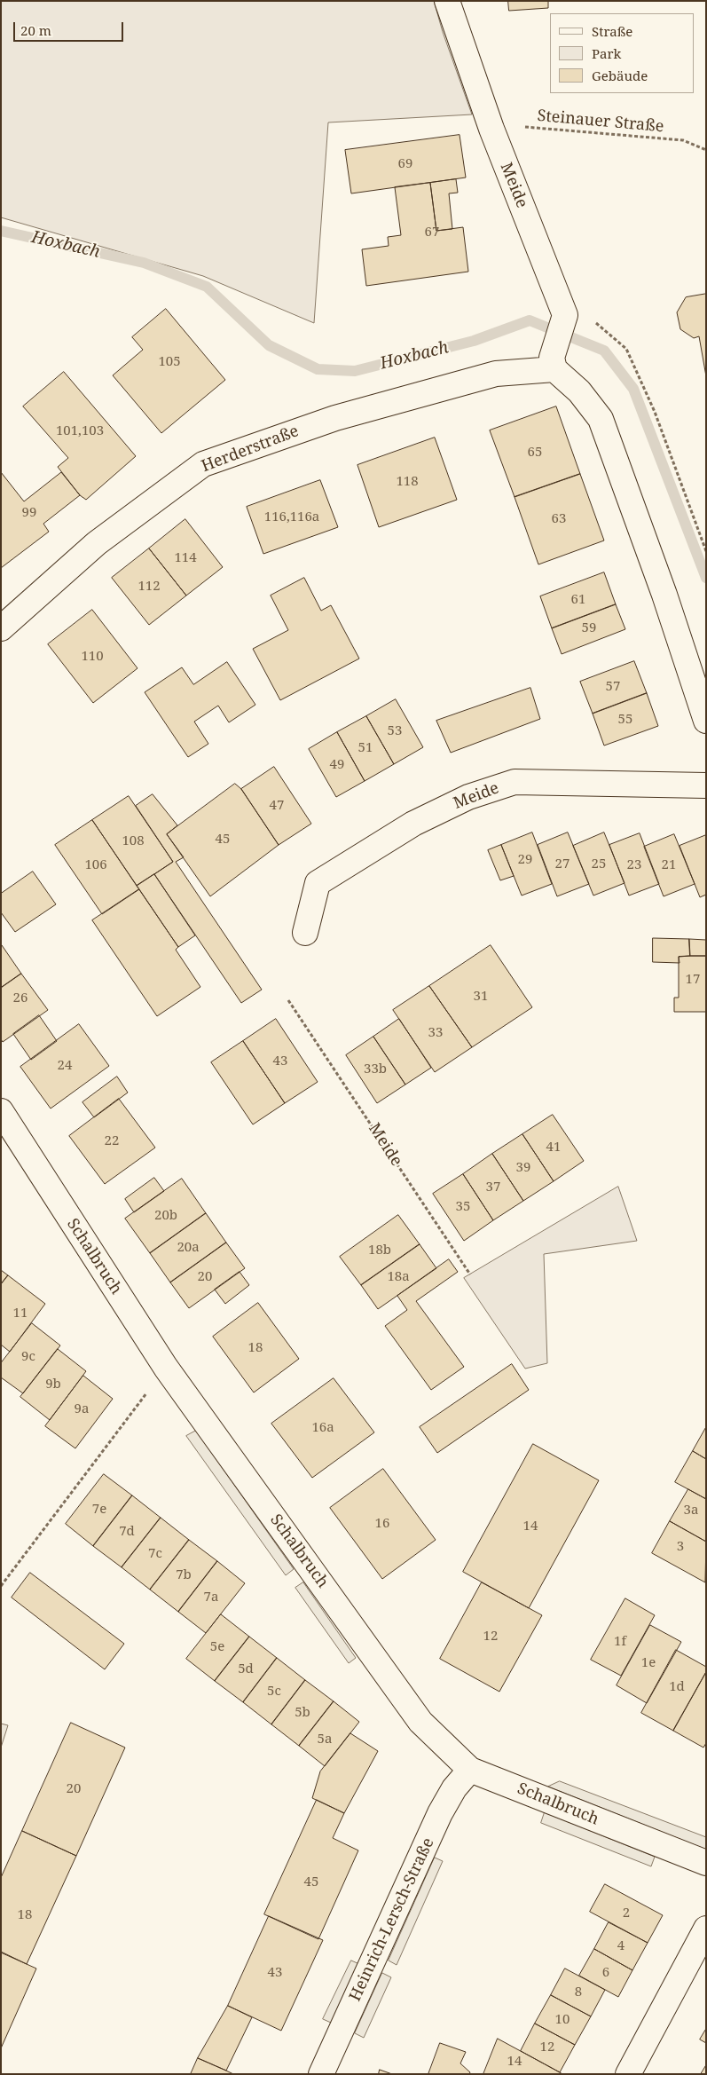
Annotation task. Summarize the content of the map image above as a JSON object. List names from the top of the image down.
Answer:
{
  "streets": {
    "street": [
      "Meide",
      "Herderstraße",
      "Schalbruch",
      "Heinrich-Lersch-Straße"
    ],
    "path": ["Steinauer Straße"]
  },
  "crossings": [
    ["Steinauer Straße", "Meide"],
    ["Schalbruch", "Heinrich-Lersch-Straße"]
  ],
  "water": ["Hoxbach"],
  "house_numbers": [
    "69",
    "67",
    "105",
    "101,103",
    "65",
    "118",
    "99",
    "116,116a",
    "63",
    "114",
    "112",
    "61",
    "59",
    "110",
    "57",
    "55",
    "53",
    "51",
    "49",
    "47",
    "45",
    "108",
    "29",
    "27",
    "25",
    "106",
    "23",
    "21",
    "17",
    "31",
    "26",
    "33",
    "43",
    "24",
    "33b",
    "22",
    "41",
    "39",
    "37",
    "35",
    "20b",
    "20a",
    "18b",
    "20",
    "18a",
    "11",
    "18",
    "9c",
    "9b",
    "9a",
    "16a",
    "7e",
    "3a",
    "16",
    "14",
    "7d",
    "3",
    "7c",
    "7b",
    "7a",
    "12",
    "1f",
    "5e",
    "1e",
    "5d",
    "1d",
    "5c",
    "5b",
    "5a",
    "20",
    "45",
    "2",
    "18",
    "4",
    "43",
    "6",
    "8",
    "10",
    "12",
    "14"
  ],
  "legend": ["Straße", "Park", "Gebäude"],
  "scale_bar": "20 m"
}
